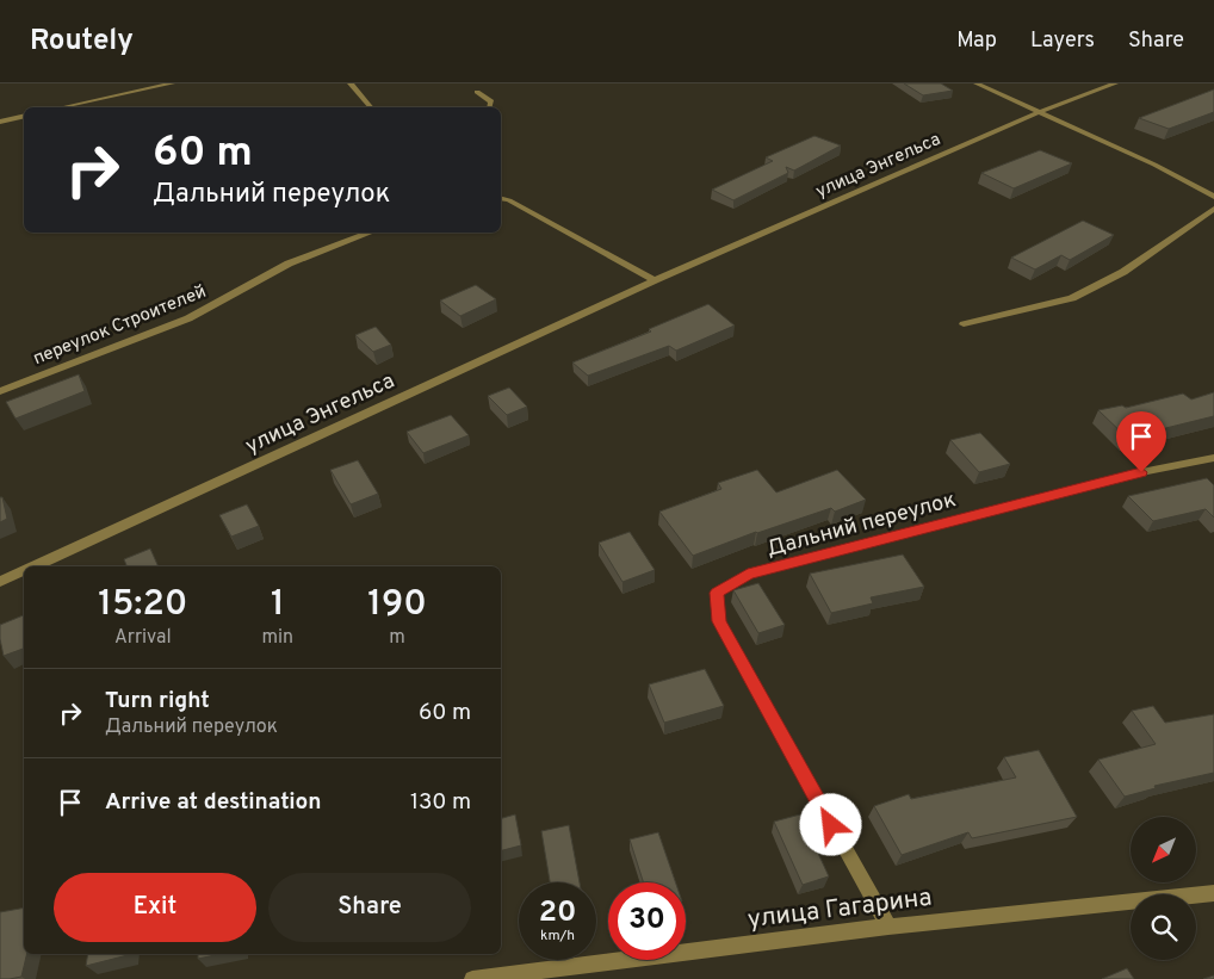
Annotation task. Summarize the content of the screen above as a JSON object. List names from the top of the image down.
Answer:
{
  "streets": {
    "street": [
      "улица Энгельса",
      "переулок Строителей",
      "Дальний переулок",
      "улица Гагарина"
    ]
  },
  "crossings": [
    ["Дальний переулок", "улица Гагарина"]
  ],
  "north": "bottom left",
  "page": {
    "header": "Routely",
    "nav": ["Map", "Layers", "Share"],
    "turn": ["60 m", "Дальний переулок"],
    "eta": [
      "15:20",
      "Arrival",
      "1",
      "min",
      "190",
      "m"
    ],
    "list": [
      {
        "name": "Turn right",
        "note": "Дальний переулок",
        "value": "60 m"
      },
      {
        "name": "Arrive at destination",
        "value": "130 m"
      }
    ],
    "buttons": ["Exit", "Share"],
    "speed": "20 km/h",
    "limit": "30"
  }
}
